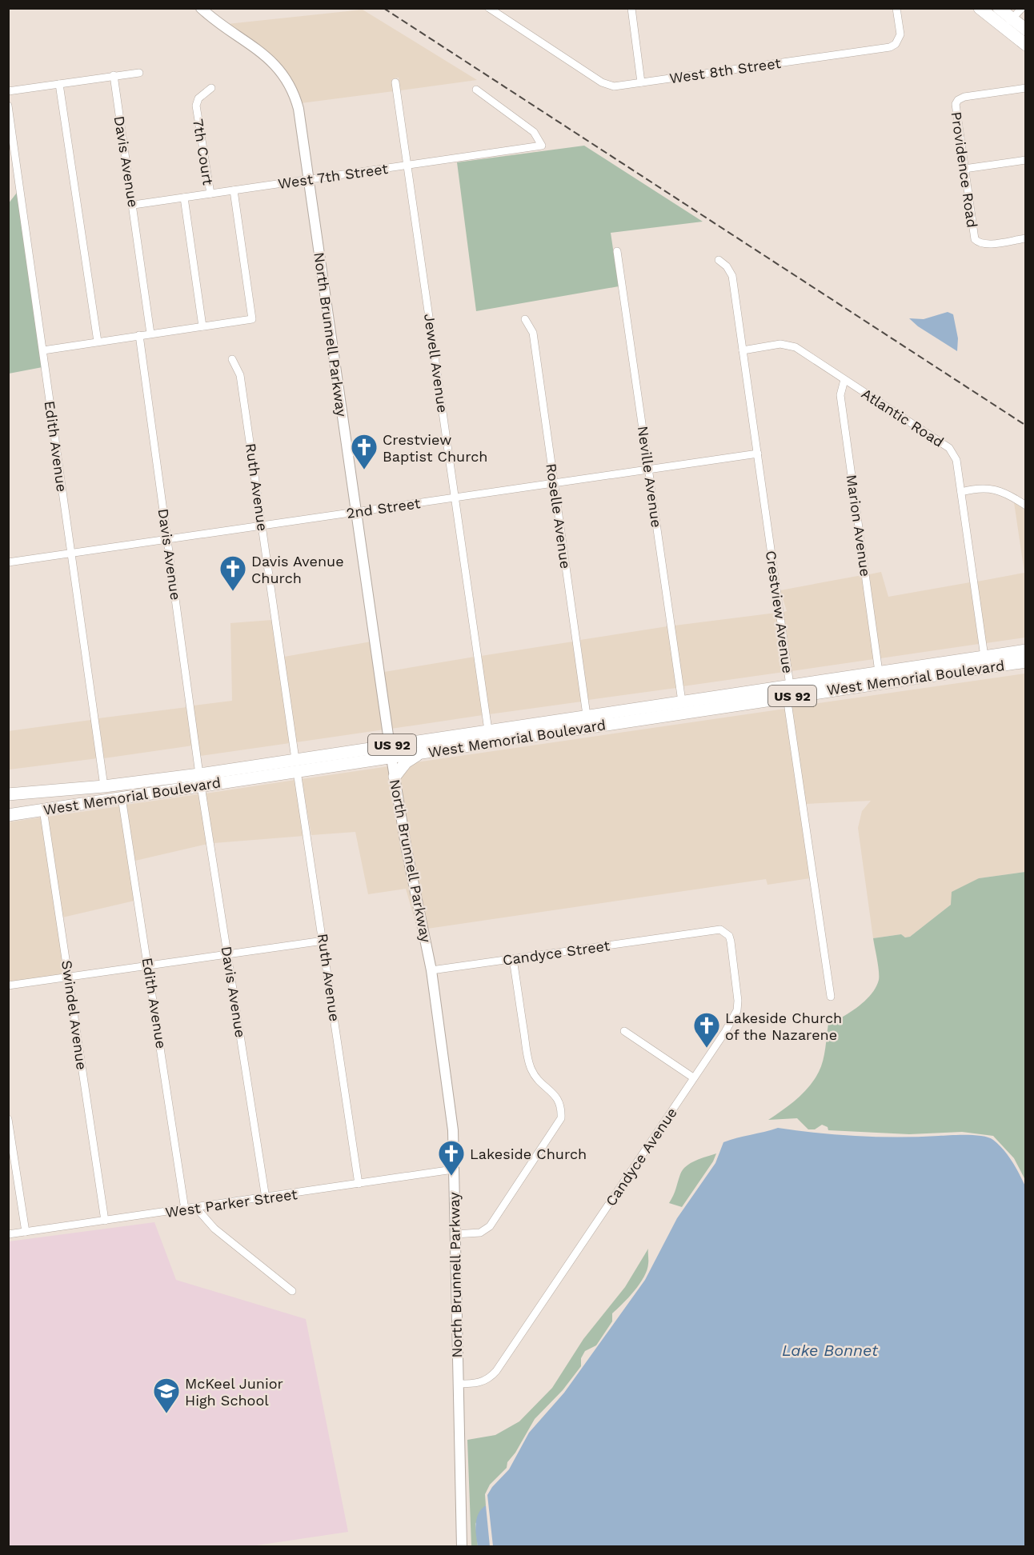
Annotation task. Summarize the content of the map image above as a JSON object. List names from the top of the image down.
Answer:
{
  "streets": {
    "main road": ["West Memorial Boulevard", "US 92"],
    "street": [
      "West 8th Street",
      "7th Court",
      "Davis Avenue",
      "Providence Road",
      "West 7th Street",
      "North Brunnell Parkway",
      "Jewell Avenue",
      "Atlantic Road",
      "Edith Avenue",
      "Neville Avenue",
      "Ruth Avenue",
      "2nd Street",
      "Roselle Avenue",
      "Marion Avenue",
      "Crestview Avenue",
      "Candyce Street",
      "Swindel Avenue",
      "Candyce Avenue",
      "West Parker Street"
    ]
  },
  "crossings": [
    ["7th Court", "West 7th Street"],
    ["Davis Avenue", "West 7th Street"],
    ["Davis Avenue", "2nd Street"],
    ["Davis Avenue", "West Memorial Boulevard"],
    ["Davis Avenue", "West Parker Street"],
    ["West 7th Street", "North Brunnell Parkway"],
    ["West 7th Street", "Jewell Avenue"],
    ["North Brunnell Parkway", "2nd Street"],
    ["North Brunnell Parkway", "West Memorial Boulevard"],
    ["North Brunnell Parkway", "Candyce Street"],
    ["North Brunnell Parkway", "Candyce Avenue"],
    ["North Brunnell Parkway", "West Parker Street"],
    ["Jewell Avenue", "2nd Street"],
    ["Jewell Avenue", "West Memorial Boulevard"],
    ["Atlantic Road", "Marion Avenue"],
    ["Atlantic Road", "Crestview Avenue"],
    ["Atlantic Road", "West Memorial Boulevard"],
    ["Edith Avenue", "2nd Street"],
    ["Edith Avenue", "West Memorial Boulevard"],
    ["Edith Avenue", "US 92"],
    ["Edith Avenue", "West Parker Street"],
    ["Neville Avenue", "2nd Street"],
    ["Neville Avenue", "West Memorial Boulevard"],
    ["Ruth Avenue", "2nd Street"],
    ["Ruth Avenue", "West Memorial Boulevard"],
    ["Ruth Avenue", "West Parker Street"],
    ["2nd Street", "Roselle Avenue"],
    ["2nd Street", "Crestview Avenue"],
    ["Roselle Avenue", "West Memorial Boulevard"],
    ["Marion Avenue", "West Memorial Boulevard"],
    ["Crestview Avenue", "West Memorial Boulevard"],
    ["West Memorial Boulevard", "US 92"],
    ["West Memorial Boulevard", "Swindel Avenue"],
    ["Candyce Street", "Candyce Avenue"],
    ["Swindel Avenue", "West Parker Street"]
  ],
  "water": ["Lake Bonnet"],
  "places": {
    "church": [
      "Crestview Baptist Church",
      "Davis Avenue Church",
      "Lakeside Church of the Nazarene",
      "Lakeside Church"
    ],
    "school or university": ["McKeel Junior High School"]
  }
}
